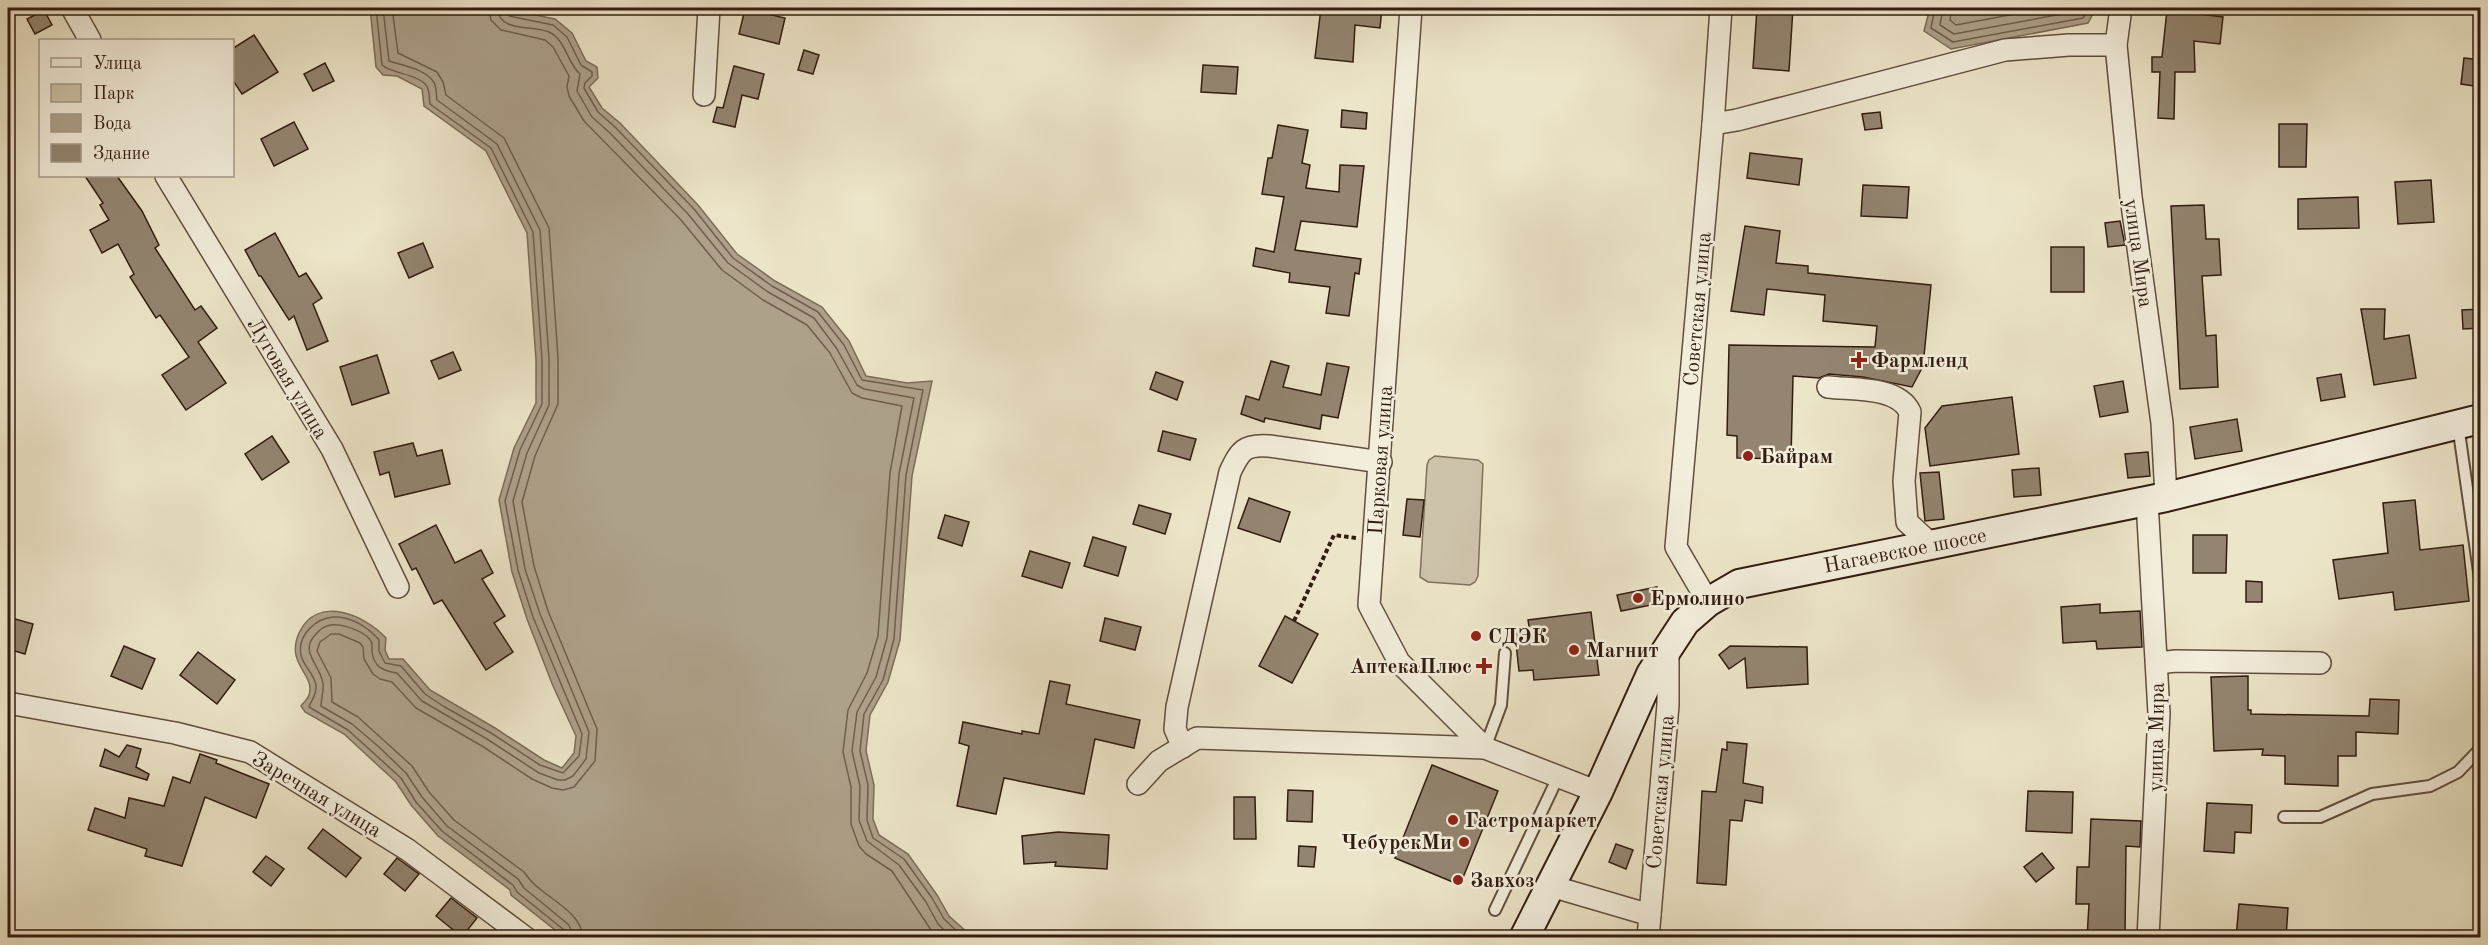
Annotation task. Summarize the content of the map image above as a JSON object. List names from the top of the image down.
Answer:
{
  "streets": {
    "street": [
      "улица Мира",
      "Советская улица",
      "Луговая улица",
      "Парковая улица",
      "Нагаевское шоссе",
      "Заречная улица"
    ]
  },
  "crossings": [
    ["улица Мира", "Нагаевское шоссе"],
    ["Советская улица", "Нагаевское шоссе"],
    ["Парковая улица", "Нагаевское шоссе"]
  ],
  "places": {
    "health": ["Фармленд", "АптекаПлюс"],
    "other": [
      "Байрам",
      "Ермолино",
      "СДЭК",
      "Магнит",
      "Гастромаркет",
      "ЧебурекМи",
      "Завхоз"
    ]
  },
  "legend": [
    "Улица",
    "Парк",
    "Вода",
    "Здание"
  ]
}
